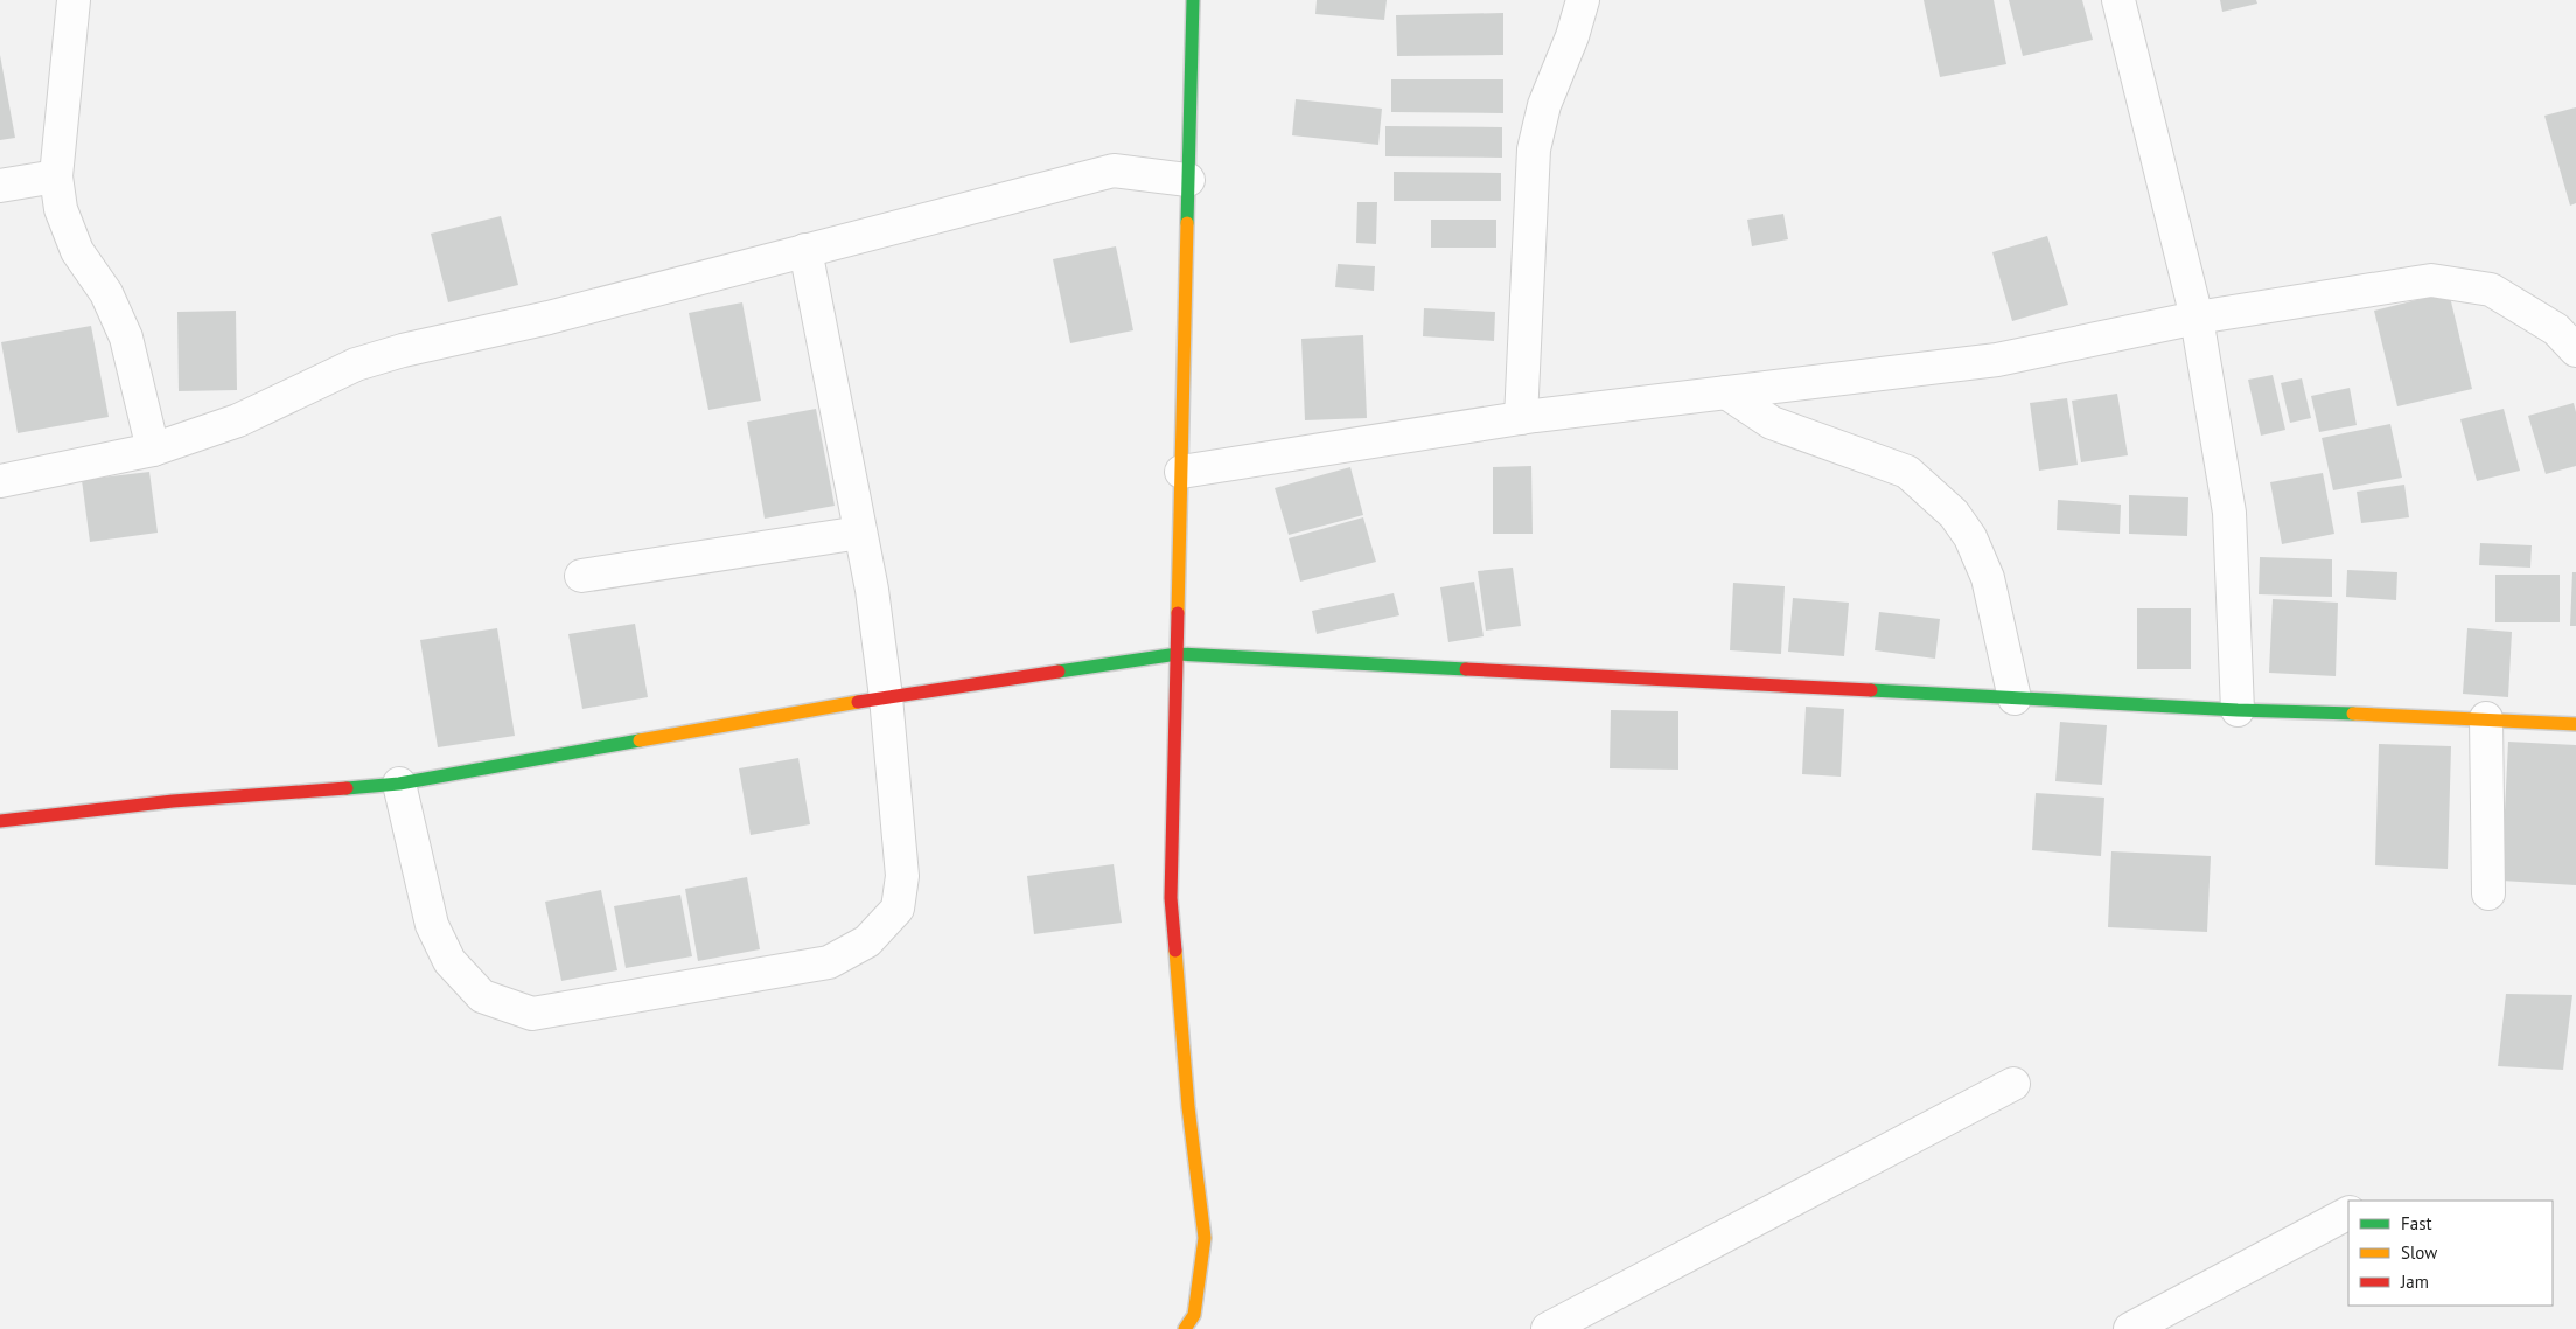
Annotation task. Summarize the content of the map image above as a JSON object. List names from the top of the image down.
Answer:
{
  "legend": ["Fast", "Slow", "Jam"]
}
